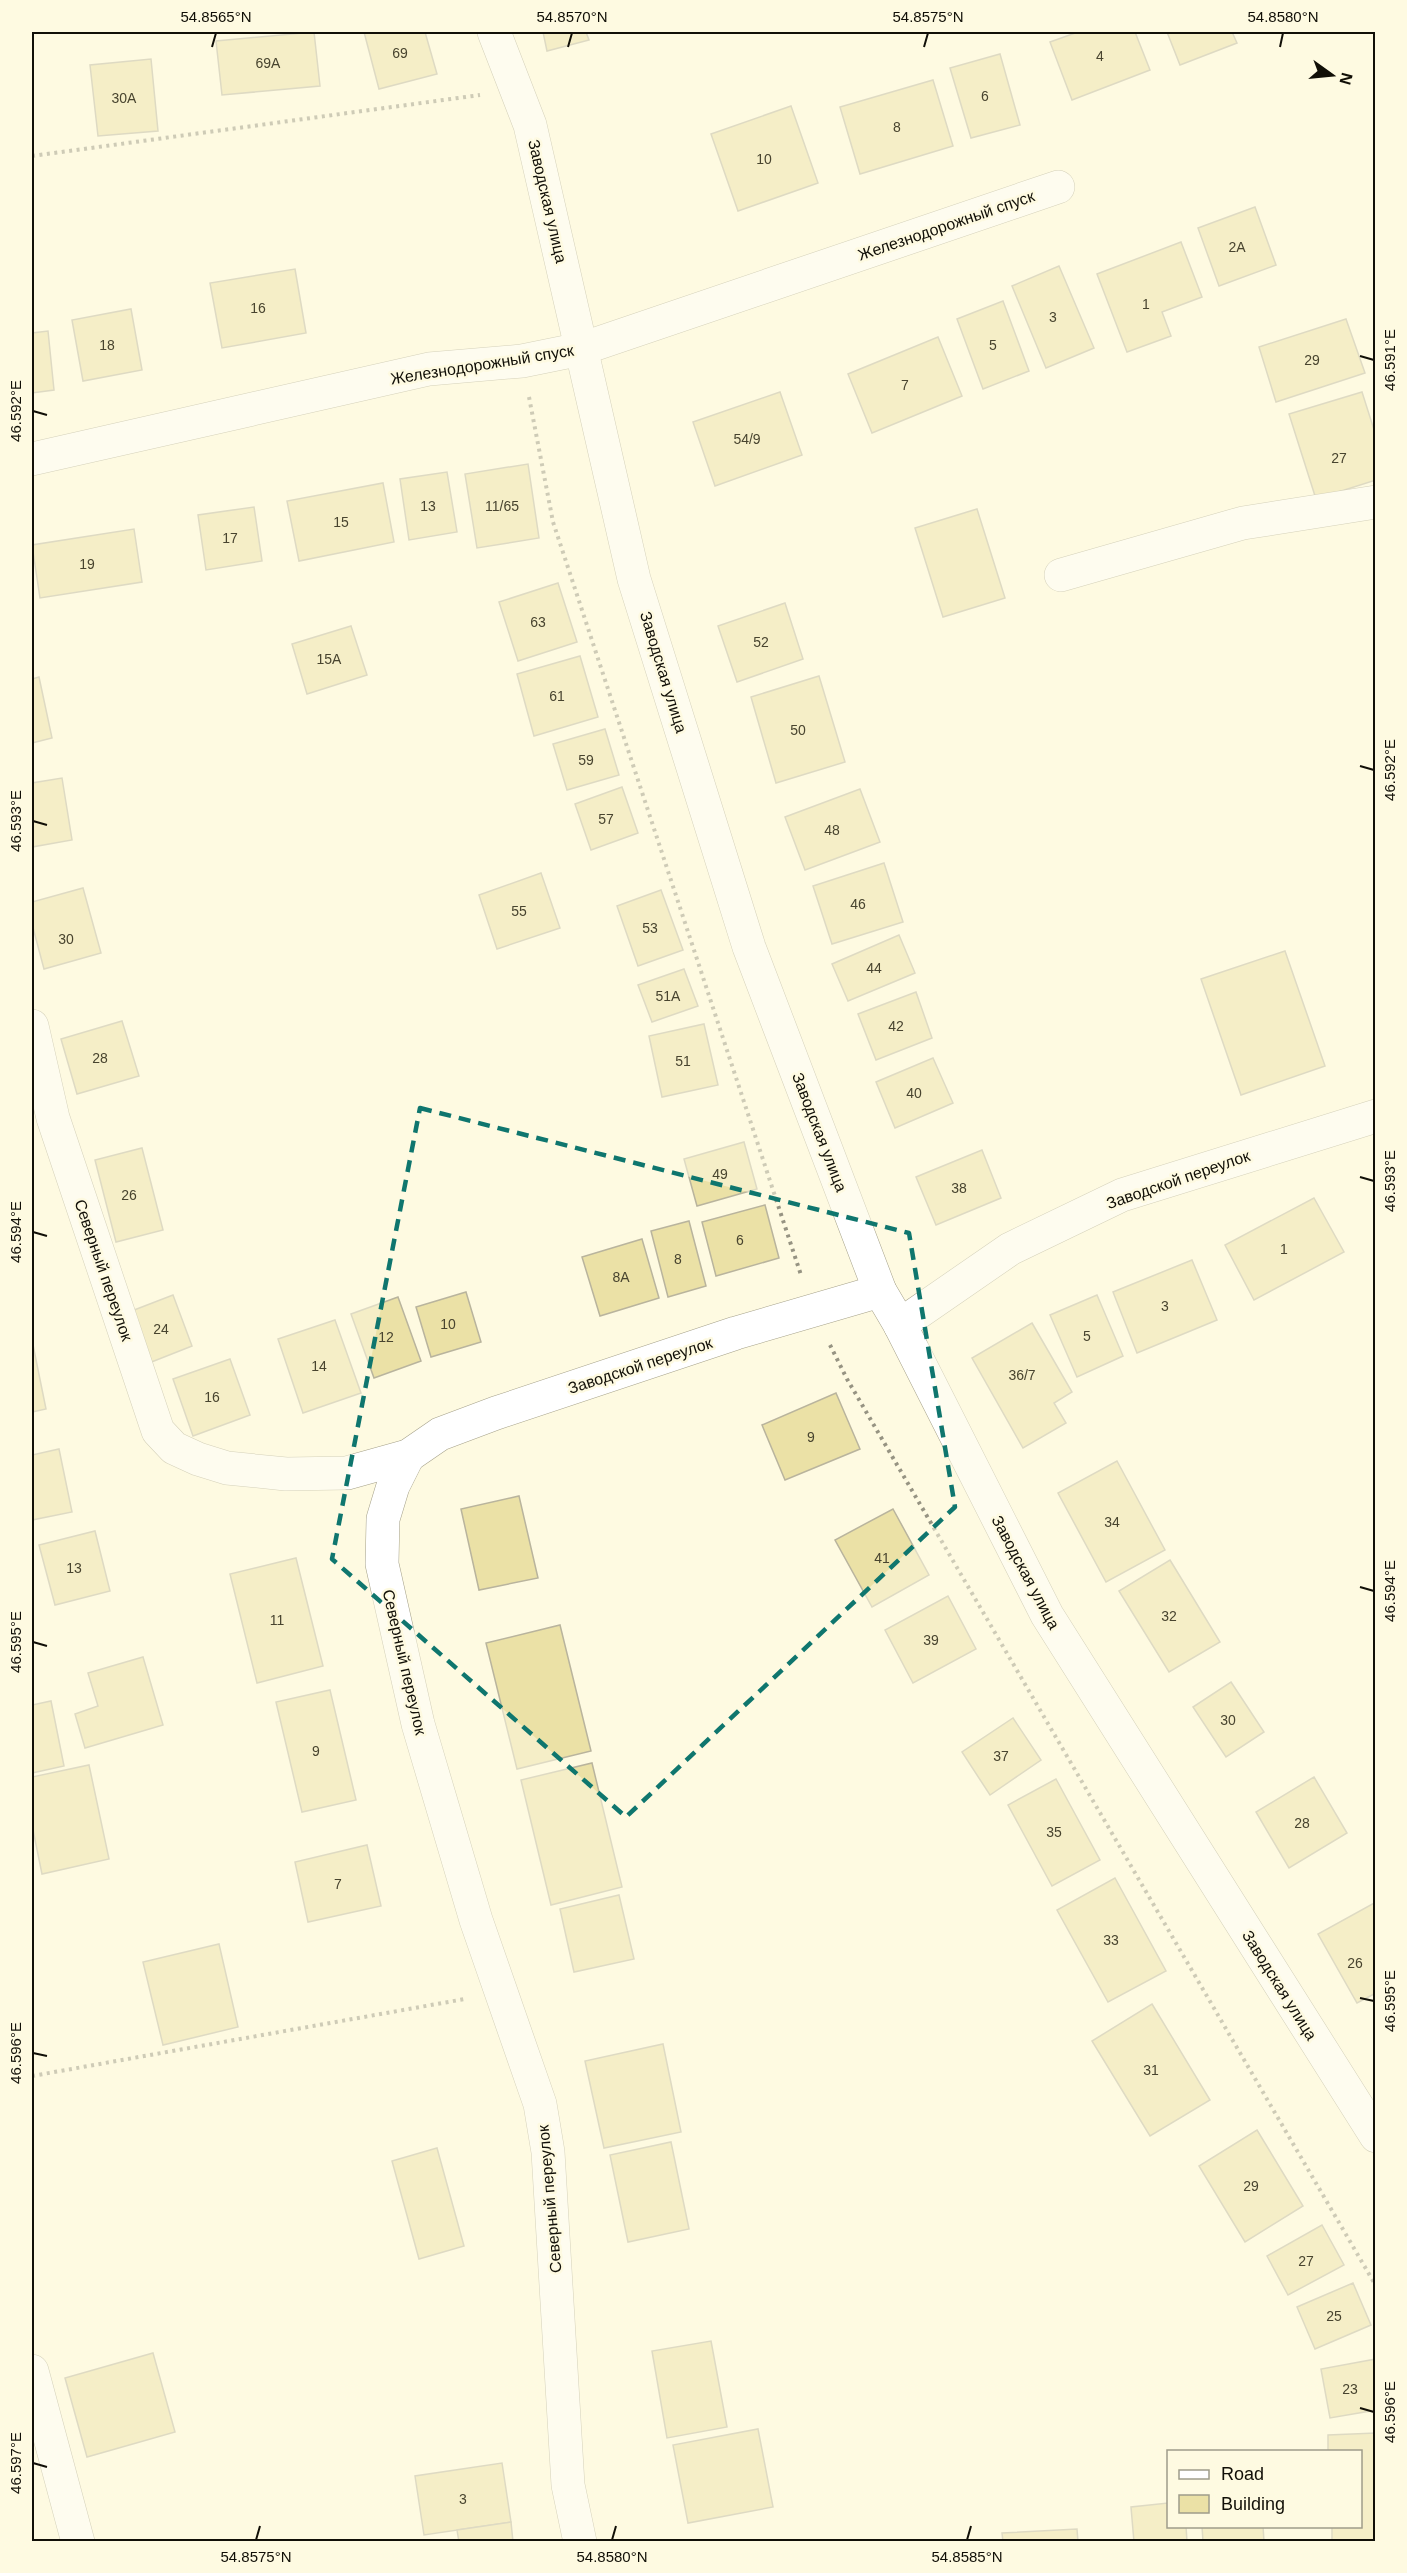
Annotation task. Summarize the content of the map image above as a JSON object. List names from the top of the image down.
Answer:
{
  "streets": {
    "street": [
      "Заводская улица",
      "Железнодорожный спуск",
      "Заводской переулок",
      "Северный переулок"
    ]
  },
  "crossings": [
    ["Заводская улица", "Железнодорожный спуск"],
    ["Заводская улица", "Заводской переулок"],
    ["Заводской переулок", "Северный переулок"]
  ],
  "house_numbers": [
    "69",
    "4",
    "69А",
    "6",
    "30А",
    "8",
    "10",
    "2А",
    "1",
    "16",
    "3",
    "18",
    "5",
    "29",
    "7",
    "54/9",
    "27",
    "13",
    "11/65",
    "15",
    "17",
    "19",
    "63",
    "52",
    "15А",
    "61",
    "50",
    "59",
    "57",
    "48",
    "46",
    "55",
    "53",
    "30",
    "44",
    "51А",
    "42",
    "28",
    "51",
    "40",
    "49",
    "38",
    "26",
    "6",
    "1",
    "8",
    "8А",
    "3",
    "10",
    "24",
    "5",
    "12",
    "14",
    "36/7",
    "16",
    "9",
    "34",
    "41",
    "13",
    "32",
    "11",
    "39",
    "30",
    "9",
    "37",
    "28",
    "35",
    "7",
    "33",
    "26",
    "31",
    "29",
    "27",
    "25",
    "23",
    "3"
  ],
  "legend": ["Road", "Building"],
  "north": "right",
  "coordinates": [
    "54.8565°N",
    "54.8570°N",
    "54.8575°N",
    "54.8580°N",
    "46.591°E",
    "46.592°E",
    "46.593°E",
    "46.594°E",
    "46.595°E",
    "46.596°E",
    "46.597°E",
    "54.8585°N"
  ]
}
